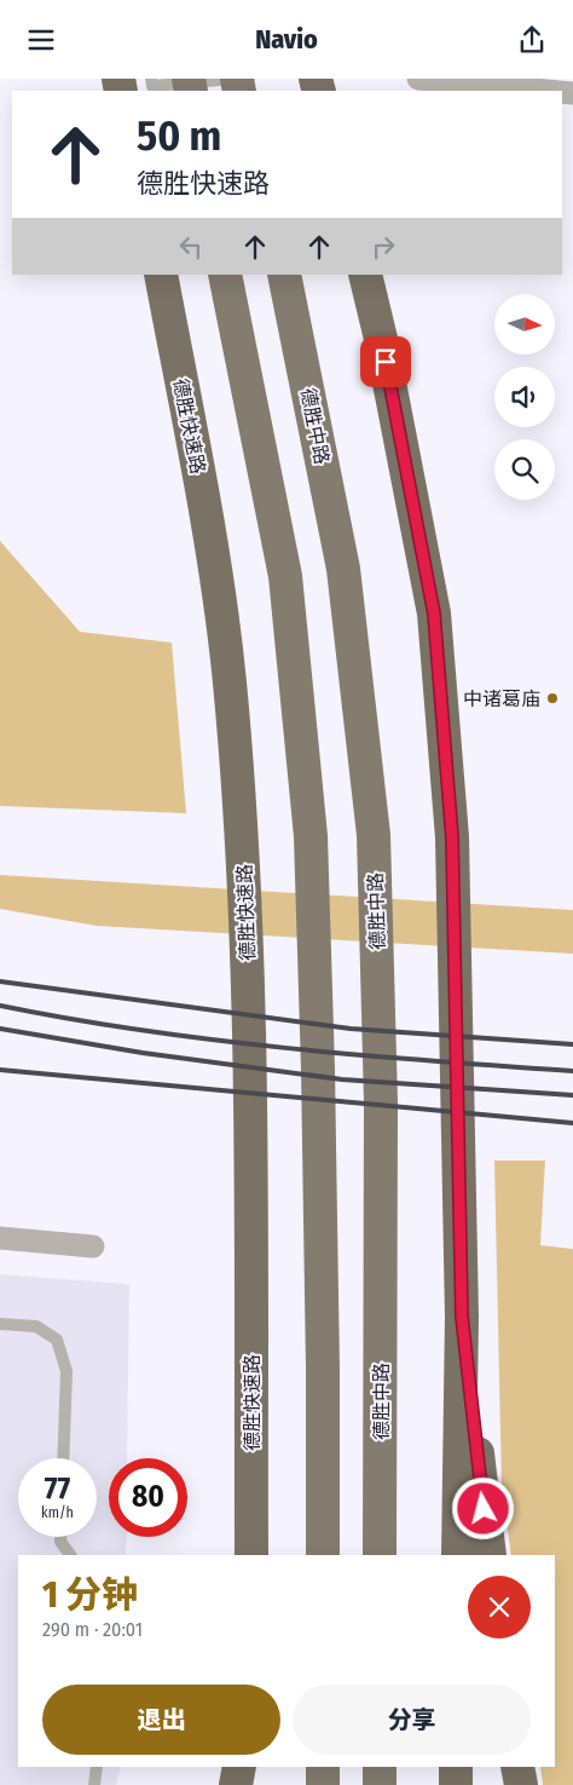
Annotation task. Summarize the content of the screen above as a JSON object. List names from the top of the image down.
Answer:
{
  "streets": {
    "highway": ["德胜快速路"],
    "main road": ["德胜中路"]
  },
  "places": ["中诸葛庙"],
  "north": "right",
  "page": {
    "header": "Navio",
    "turn": ["50 m", "德胜快速路"],
    "speed": "77 km/h",
    "limit": "80",
    "heading": ["1 分钟", "290 m · 20:01"],
    "buttons": ["退出", "分享"]
  }
}
